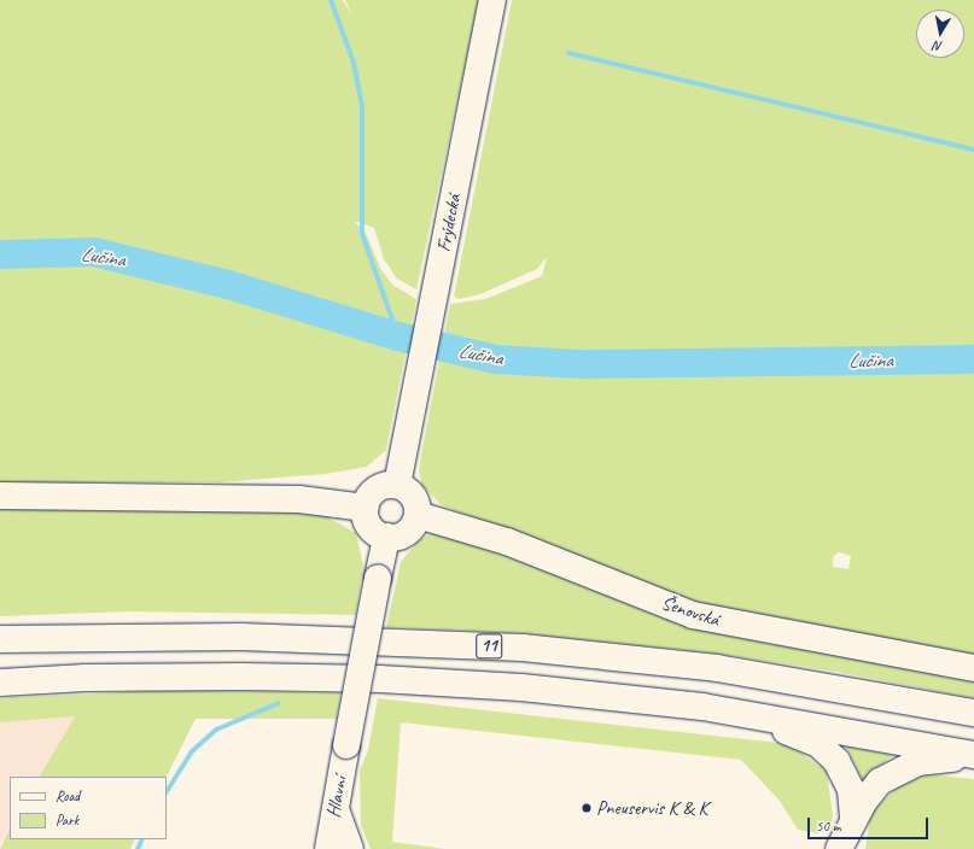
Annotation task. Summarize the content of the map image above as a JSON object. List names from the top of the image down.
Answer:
{
  "streets": {
    "main road": [
      "Frýdecká",
      "Šenovská",
      "11",
      "Hlavní"
    ]
  },
  "crossings": [
    ["Frýdecká", "Šenovská"],
    ["Frýdecká", "Hlavní"],
    ["Šenovská", "Hlavní"]
  ],
  "water": ["Lučina"],
  "places": ["Pneuservis K & K"],
  "legend": ["Road", "Park"],
  "scale_bar": "50 m",
  "north": "bottom"
}
